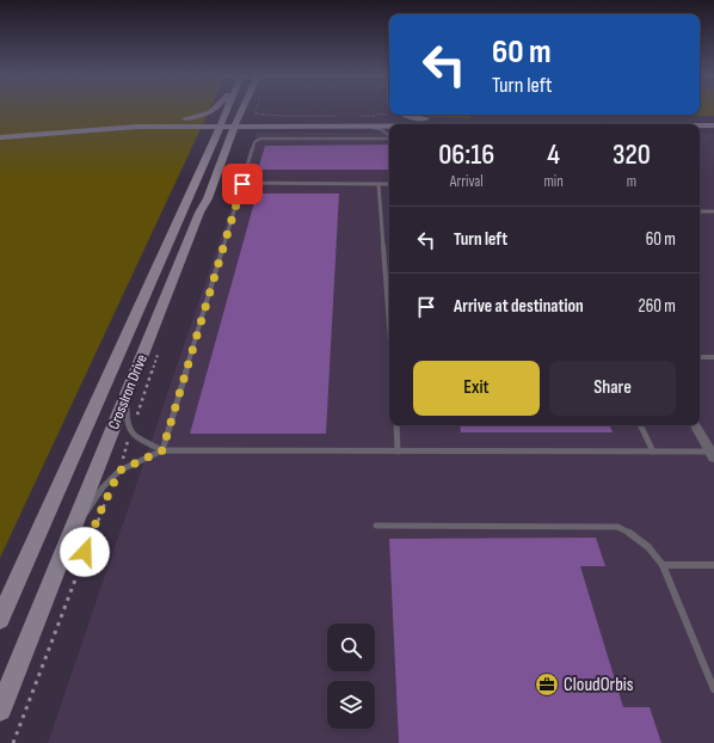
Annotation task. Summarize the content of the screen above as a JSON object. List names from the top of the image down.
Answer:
{
  "streets": {
    "main road": ["CrossIron Drive"]
  },
  "places": {
    "office": ["CloudOrbis"]
  },
  "page": {
    "turn": ["60 m", "Turn left"],
    "eta": [
      "06:16",
      "Arrival",
      "4",
      "min",
      "320",
      "m"
    ],
    "list": [
      {
        "name": "Turn left",
        "value": "60 m"
      },
      {
        "name": "Arrive at destination",
        "value": "260 m"
      }
    ],
    "buttons": ["Exit", "Share"]
  }
}
